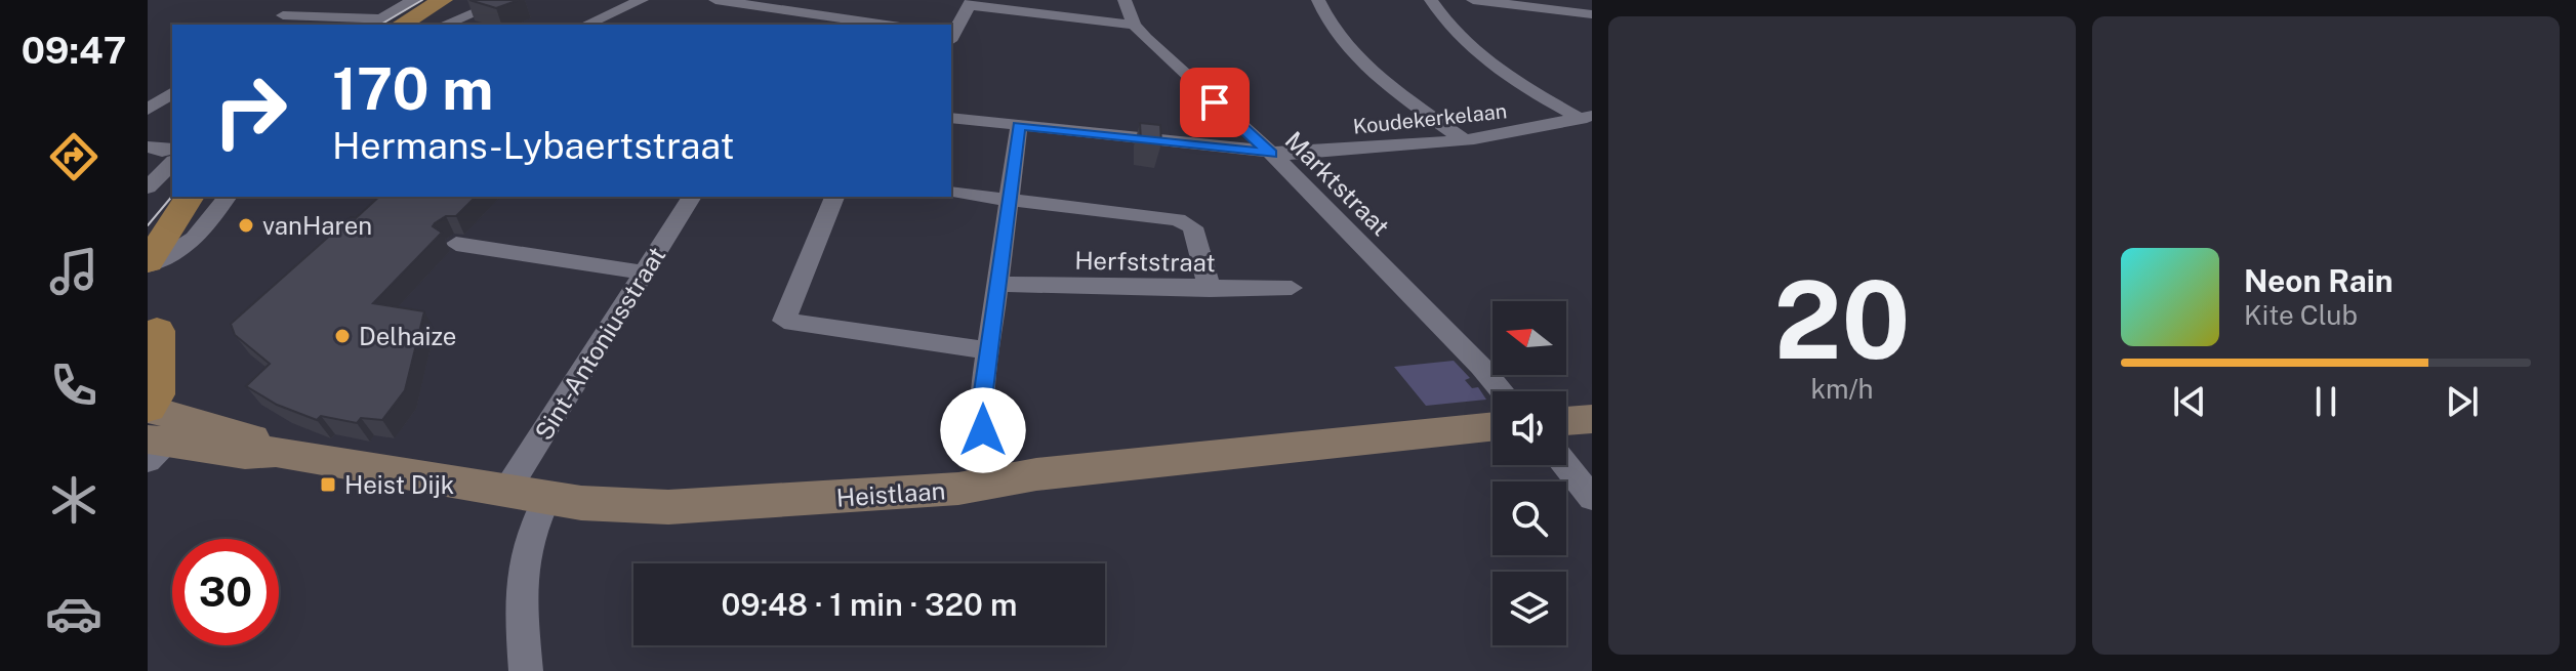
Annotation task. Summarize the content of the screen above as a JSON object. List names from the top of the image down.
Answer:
{
  "streets": {
    "main road": ["Heistlaan"],
    "street": [
      "Koudekerkelaan",
      "Marktstraat",
      "Herfststraat",
      "Sint-Antoniusstraat"
    ]
  },
  "crossings": [
    ["Koudekerkelaan", "Marktstraat"],
    ["Sint-Antoniusstraat", "Heistlaan"]
  ],
  "places": {
    "other": ["vanHaren", "Delhaize"],
    "transit": ["Heist Dijk"]
  },
  "north": "left",
  "page": {
    "tabs": "09:47",
    "tile": ["20", "km/h"],
    "turn": ["170 m", "Hermans-Lybaertstraat"],
    "song": ["Neon Rain", "Kite Club"],
    "limit": "30",
    "trip": "09:48 · 1 min · 320 m"
  }
}
